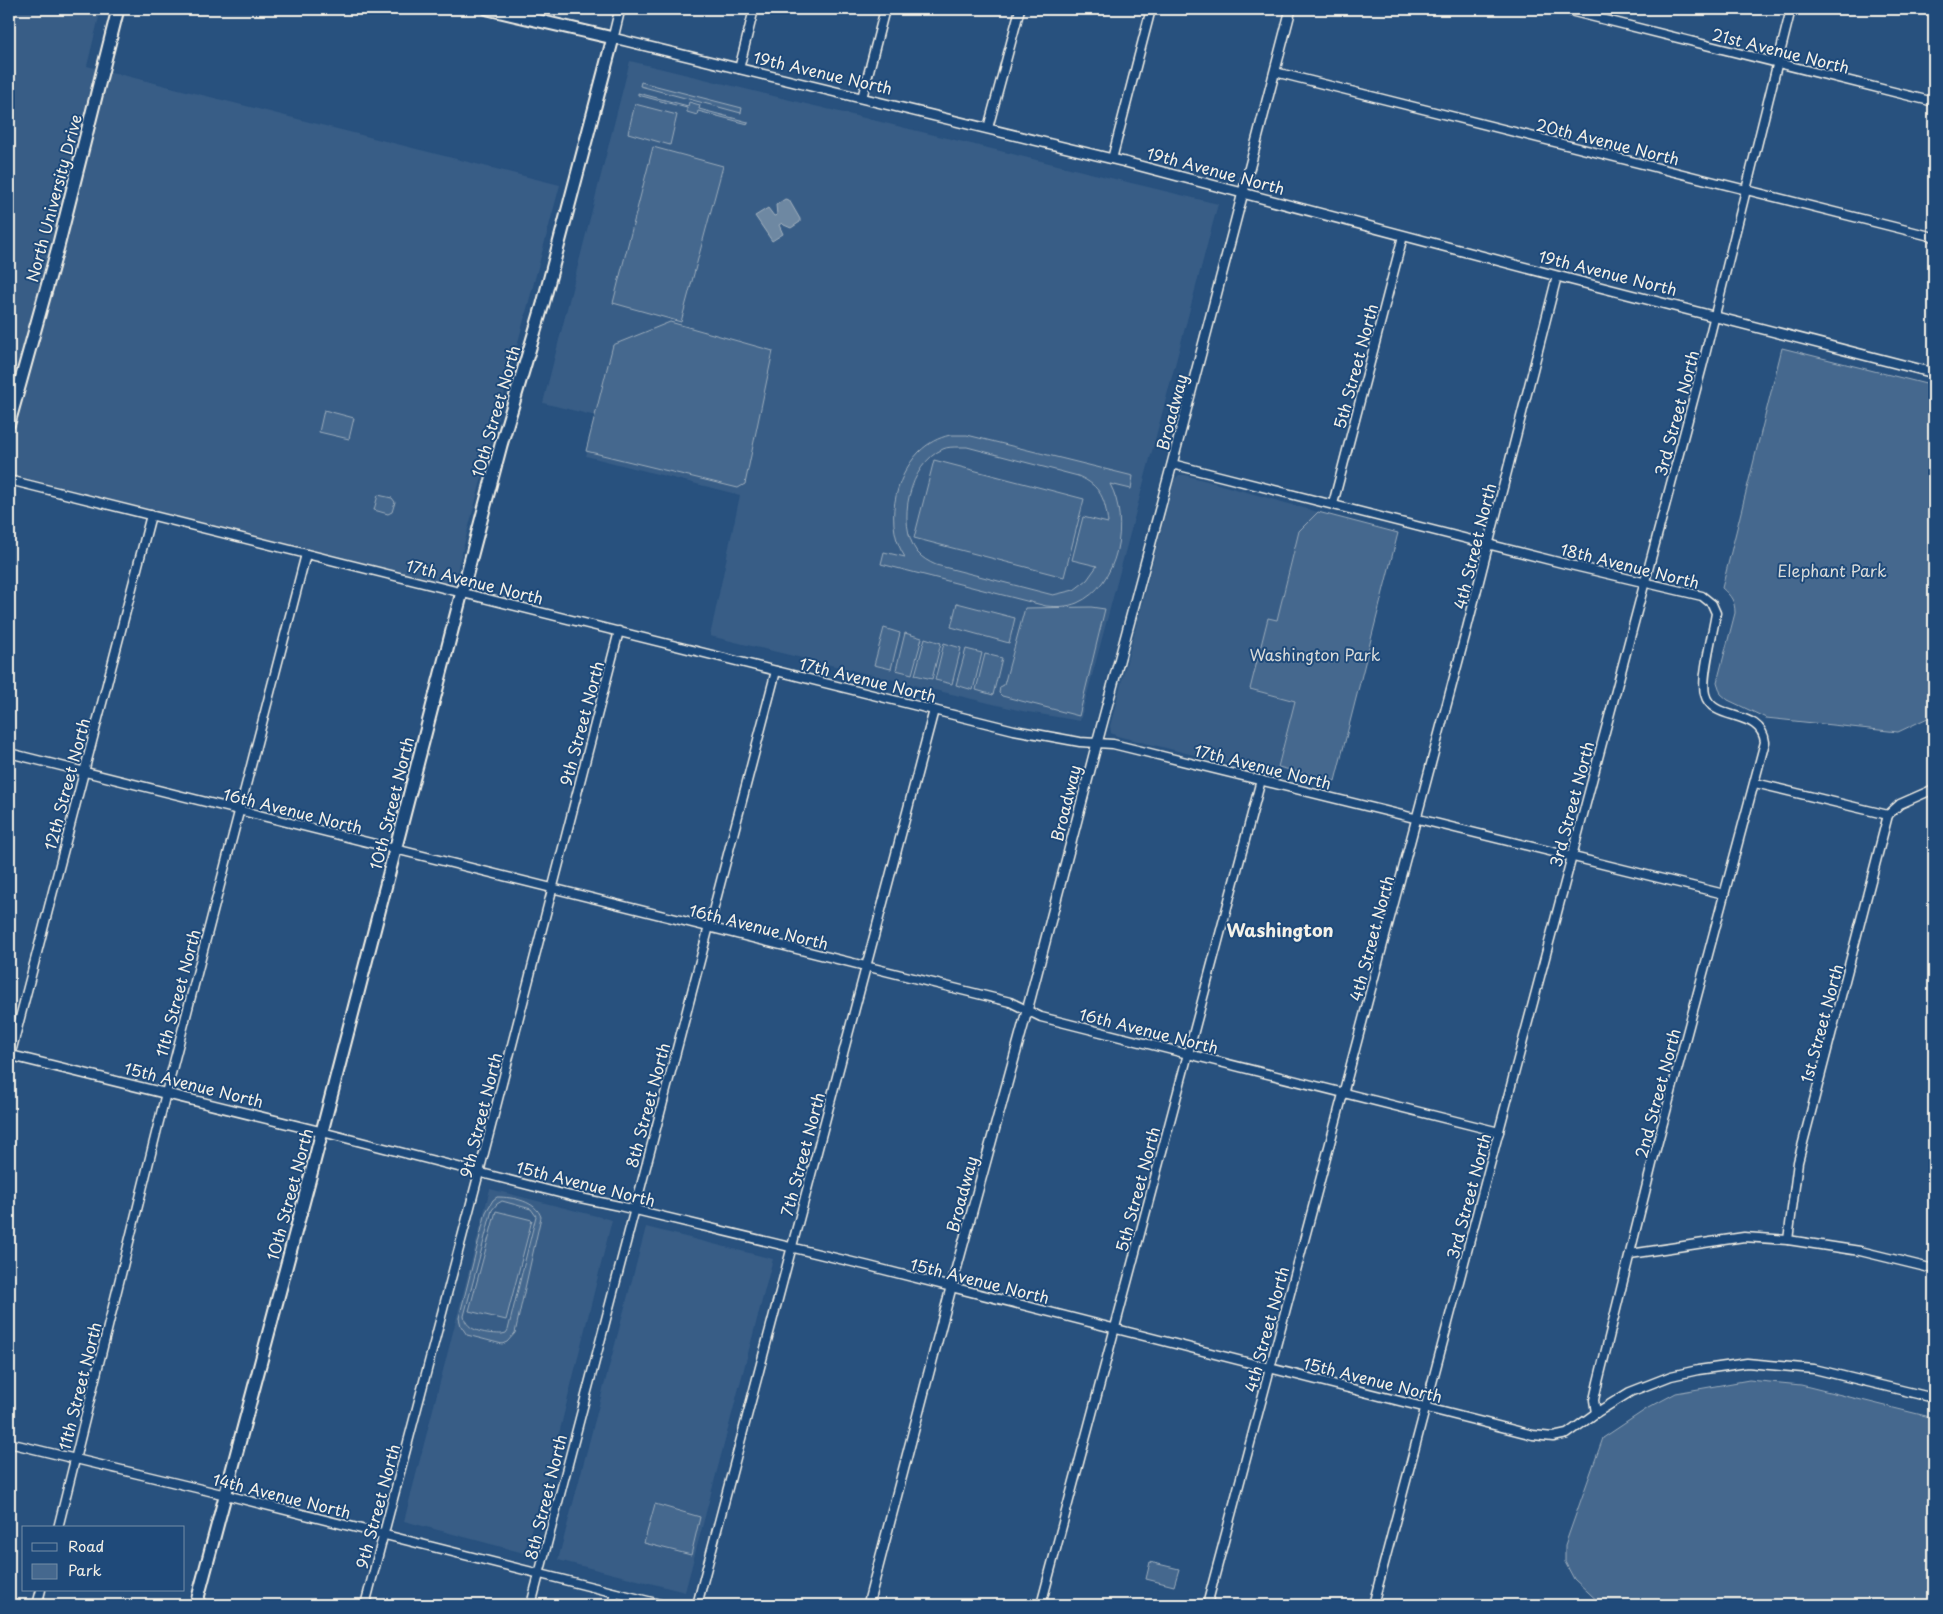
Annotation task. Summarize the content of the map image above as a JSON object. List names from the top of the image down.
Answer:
{
  "streets": {
    "main road": ["19th Avenue North", "North University Drive", "10th Street North"],
    "street": [
      "21st Avenue North",
      "20th Avenue North",
      "5th Street North",
      "Broadway",
      "3rd Street North",
      "4th Street North",
      "18th Avenue North",
      "17th Avenue North",
      "9th Street North",
      "12th Street North",
      "16th Avenue North",
      "11th Street North",
      "1st Street North",
      "15th Avenue North",
      "2nd Street North",
      "8th Street North",
      "7th Street North",
      "14th Avenue North"
    ]
  },
  "crossings": [
    ["21st Avenue North", "3rd Street North"],
    ["19th Avenue North", "5th Street North"],
    ["19th Avenue North", "10th Street North"],
    ["19th Avenue North", "Broadway"],
    ["19th Avenue North", "3rd Street North"],
    ["19th Avenue North", "4th Street North"],
    ["20th Avenue North", "Broadway"],
    ["20th Avenue North", "3rd Street North"],
    ["5th Street North", "18th Avenue North"],
    ["5th Street North", "17th Avenue North"],
    ["5th Street North", "16th Avenue North"],
    ["5th Street North", "15th Avenue North"],
    ["10th Street North", "17th Avenue North"],
    ["10th Street North", "16th Avenue North"],
    ["10th Street North", "15th Avenue North"],
    ["10th Street North", "14th Avenue North"],
    ["Broadway", "18th Avenue North"],
    ["Broadway", "17th Avenue North"],
    ["Broadway", "16th Avenue North"],
    ["Broadway", "15th Avenue North"],
    ["3rd Street North", "18th Avenue North"],
    ["3rd Street North", "17th Avenue North"],
    ["3rd Street North", "16th Avenue North"],
    ["3rd Street North", "15th Avenue North"],
    ["4th Street North", "18th Avenue North"],
    ["4th Street North", "17th Avenue North"],
    ["4th Street North", "16th Avenue North"],
    ["4th Street North", "15th Avenue North"],
    ["18th Avenue North", "2nd Street North"],
    ["17th Avenue North", "9th Street North"],
    ["17th Avenue North", "12th Street North"],
    ["17th Avenue North", "11th Street North"],
    ["17th Avenue North", "2nd Street North"],
    ["17th Avenue North", "8th Street North"],
    ["17th Avenue North", "7th Street North"],
    ["9th Street North", "16th Avenue North"],
    ["9th Street North", "15th Avenue North"],
    ["9th Street North", "14th Avenue North"],
    ["12th Street North", "16th Avenue North"],
    ["12th Street North", "15th Avenue North"],
    ["16th Avenue North", "11th Street North"],
    ["16th Avenue North", "8th Street North"],
    ["16th Avenue North", "7th Street North"],
    ["11th Street North", "15th Avenue North"],
    ["11th Street North", "14th Avenue North"],
    ["15th Avenue North", "2nd Street North"],
    ["15th Avenue North", "8th Street North"],
    ["15th Avenue North", "7th Street North"],
    ["8th Street North", "14th Avenue North"]
  ],
  "districts": ["Washington"],
  "parks": ["Elephant Park", "Washington Park"],
  "legend": ["Road", "Park"]
}
